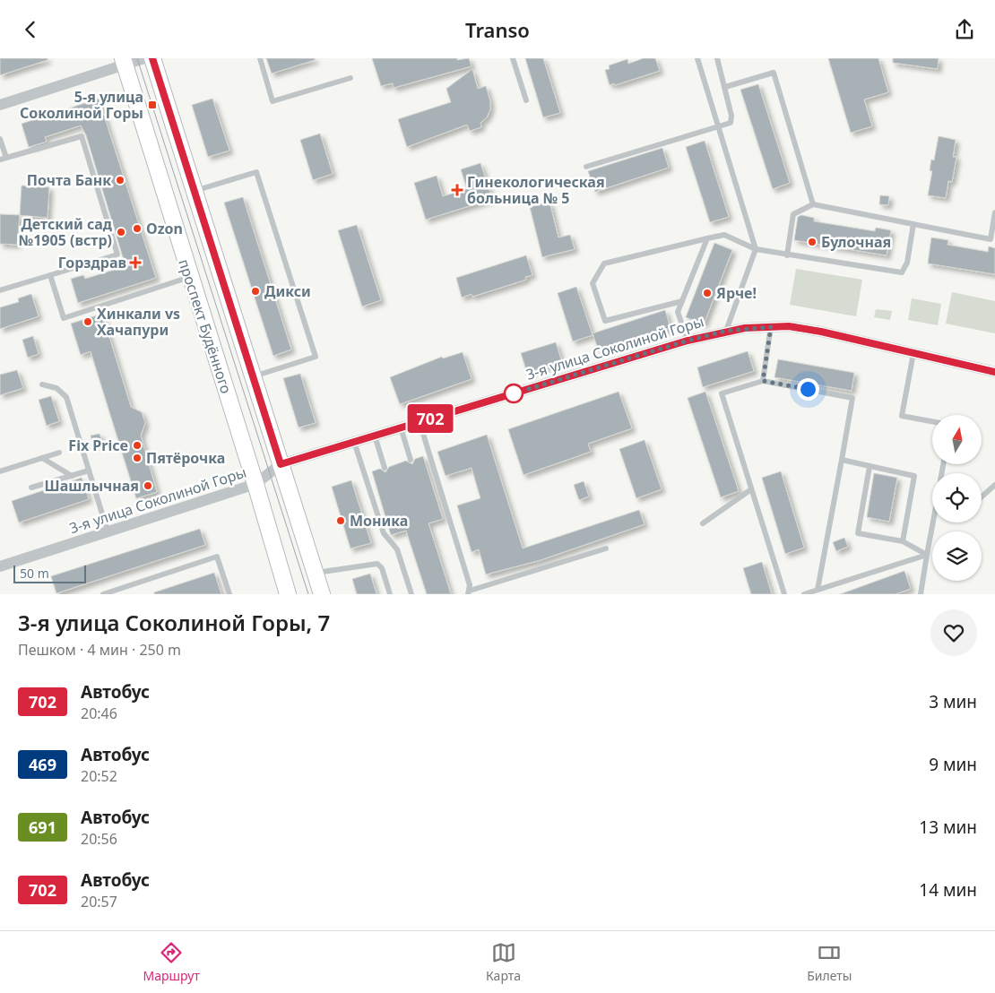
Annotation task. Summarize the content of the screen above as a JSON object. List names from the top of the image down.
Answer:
{
  "streets": {
    "main road": ["проспект Будённого"],
    "street": ["3-я улица Соколиной Горы"]
  },
  "crossings": [
    ["проспект Будённого", "3-я улица Соколиной Горы"]
  ],
  "places": {
    "transit": ["5-я улица Соколиной Горы"],
    "other": [
      "Почта Банк",
      "Ozon",
      "Детский сад №1905 (встр)",
      "Булочная",
      "Дикси",
      "Ярче!",
      "Хинкали vs Хачапури",
      "Fix Price",
      "Пятёрочка",
      "Шашлычная",
      "Моника"
    ],
    "health": ["Гинекологическая больница № 5", "Горздрав"]
  },
  "lines": ["bus line 702"],
  "scale_bar": "50 m",
  "north": "top",
  "page": {
    "header": "Transo",
    "on_map": "702",
    "scale": "50 m",
    "heading": ["3-я улица Соколиной Горы, 7", "Пешком · 4 мин · 250 m"],
    "list": [
      {
        "mark": "702",
        "name": "Автобус",
        "note": "20:46",
        "value": "3 мин"
      },
      {
        "mark": "469",
        "name": "Автобус",
        "note": "20:52",
        "value": "9 мин"
      },
      {
        "mark": "691",
        "name": "Автобус",
        "note": "20:56",
        "value": "13 мин"
      },
      {
        "mark": "702",
        "name": "Автобус",
        "note": "20:57",
        "value": "14 мин"
      }
    ],
    "tabs": ["Маршрут", "Карта", "Билеты"]
  }
}
